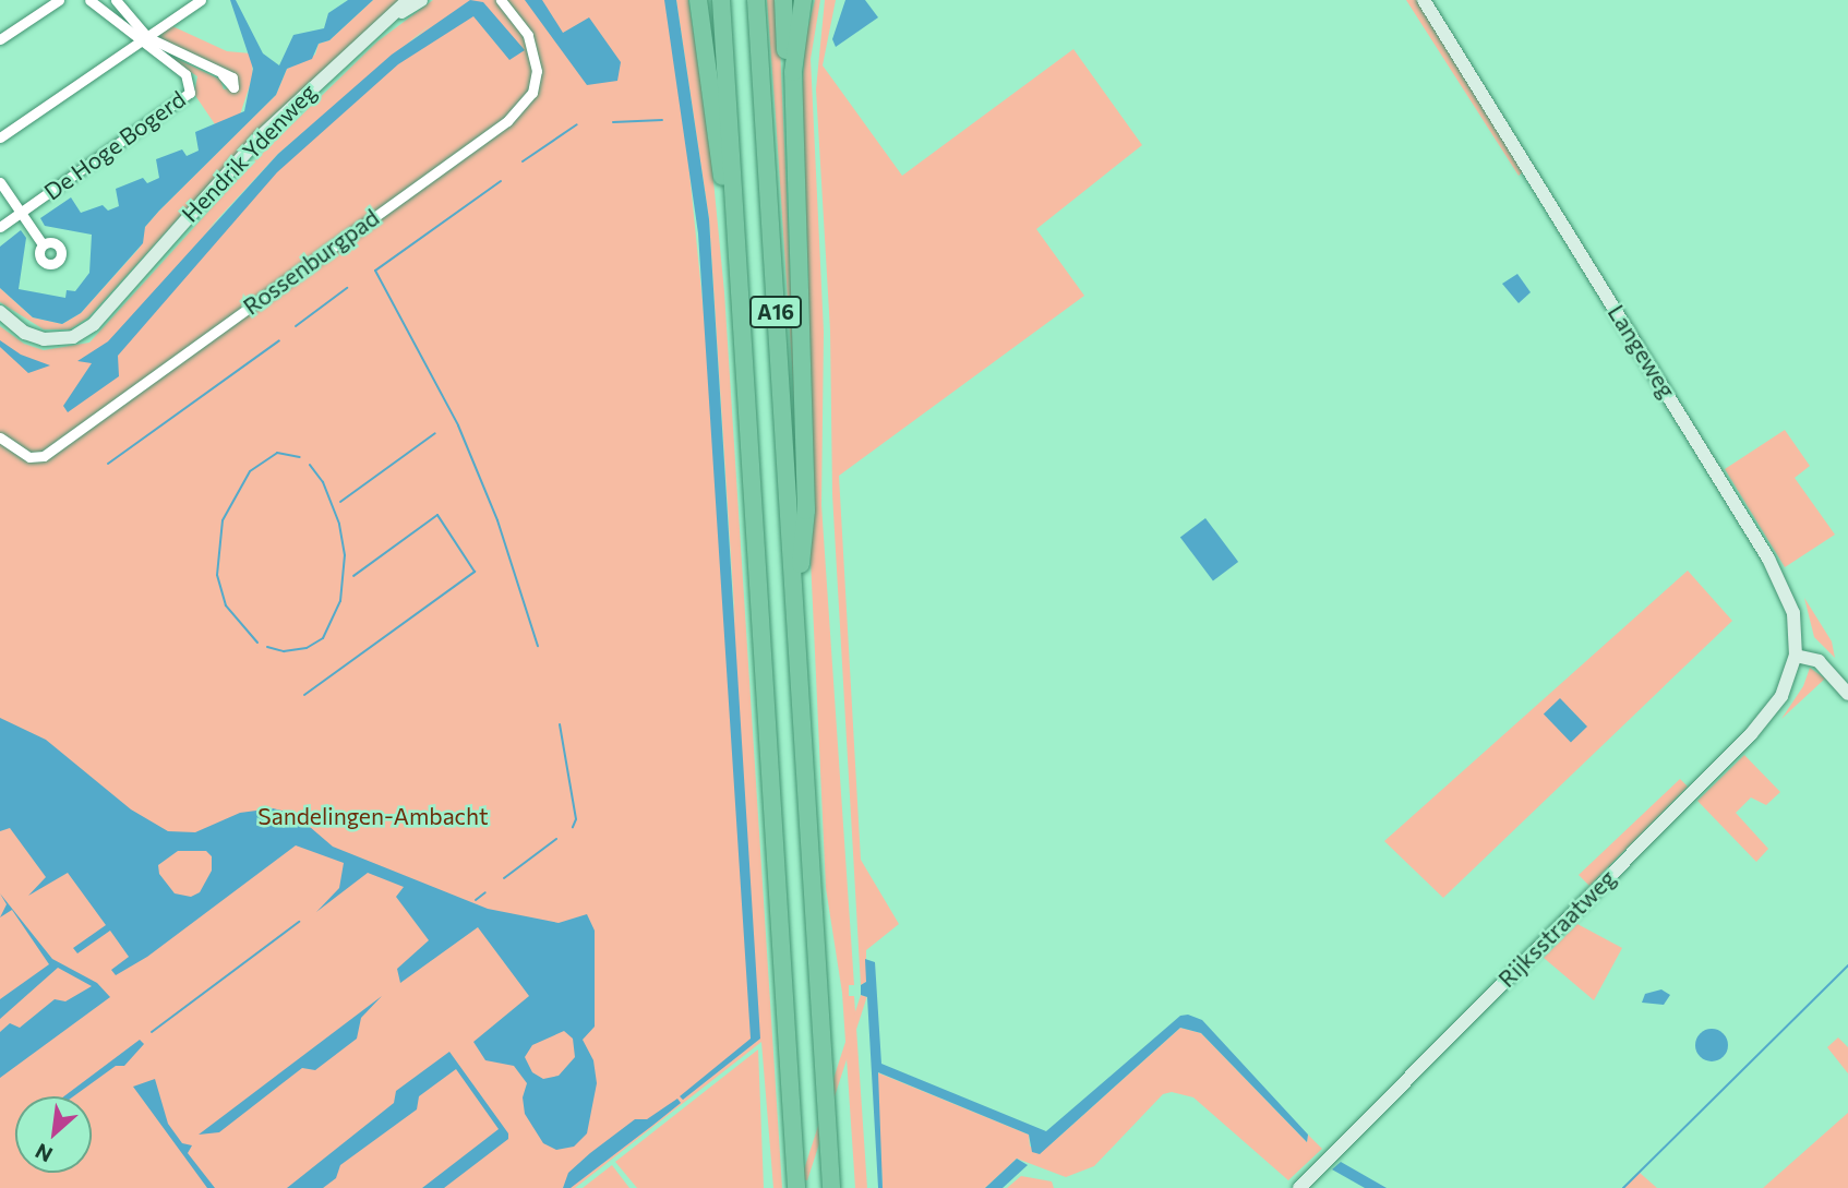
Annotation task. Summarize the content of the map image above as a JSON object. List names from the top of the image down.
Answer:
{
  "streets": {
    "highway": ["A16"],
    "main road": ["Hendrik Ydenweg", "Langeweg", "Rijksstraatweg"],
    "street": ["De Hoge Bogerd", "Rossenburgpad"]
  },
  "crossings": [
    ["Langeweg", "Rijksstraatweg"]
  ],
  "parks": ["Sandelingen-Ambacht"],
  "north": "bottom left"
}
